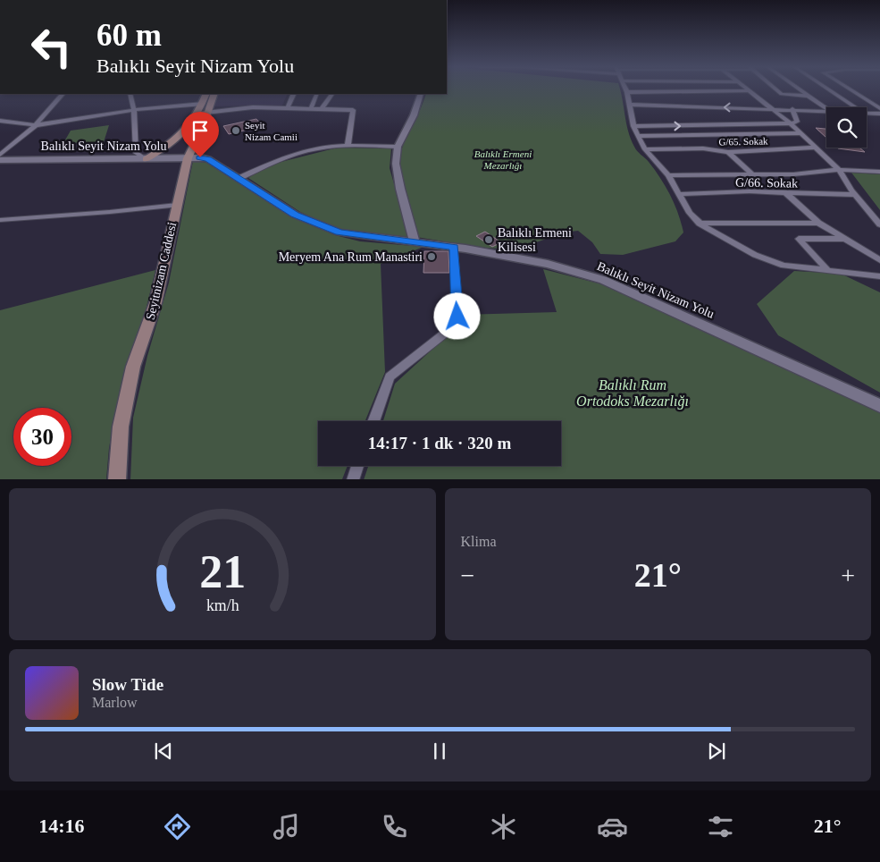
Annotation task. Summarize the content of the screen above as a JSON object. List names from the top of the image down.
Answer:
{
  "streets": {
    "main road": ["Seyitnizam Caddesi"],
    "street": ["G/65. Sokak", "Balıklı Seyit Nizam Yolu", "G/66. Sokak"]
  },
  "crossings": [
    ["Balıklı Seyit Nizam Yolu", "Seyitnizam Caddesi"]
  ],
  "parks": ["Balıklı Ermeni Mezarlığı", "Balıklı Rum Ortodoks Mezarlığı"],
  "places": ["Seyit Nizam Camii", "Balıklı Ermeni Kilisesi", "Meryem Ana Rum Manastiri"],
  "page": {
    "turn": ["60 m", "Balıklı Seyit Nizam Yolu"],
    "limit": "30",
    "trip": "14:17 · 1 dk · 320 m",
    "tile": "Klima",
    "heat": ["−", "21°", "+"],
    "song": ["Slow Tide", "Marlow"],
    "tabs": ["14:16", "21°"],
    "gauge": ["21", "km/h"]
  }
}
